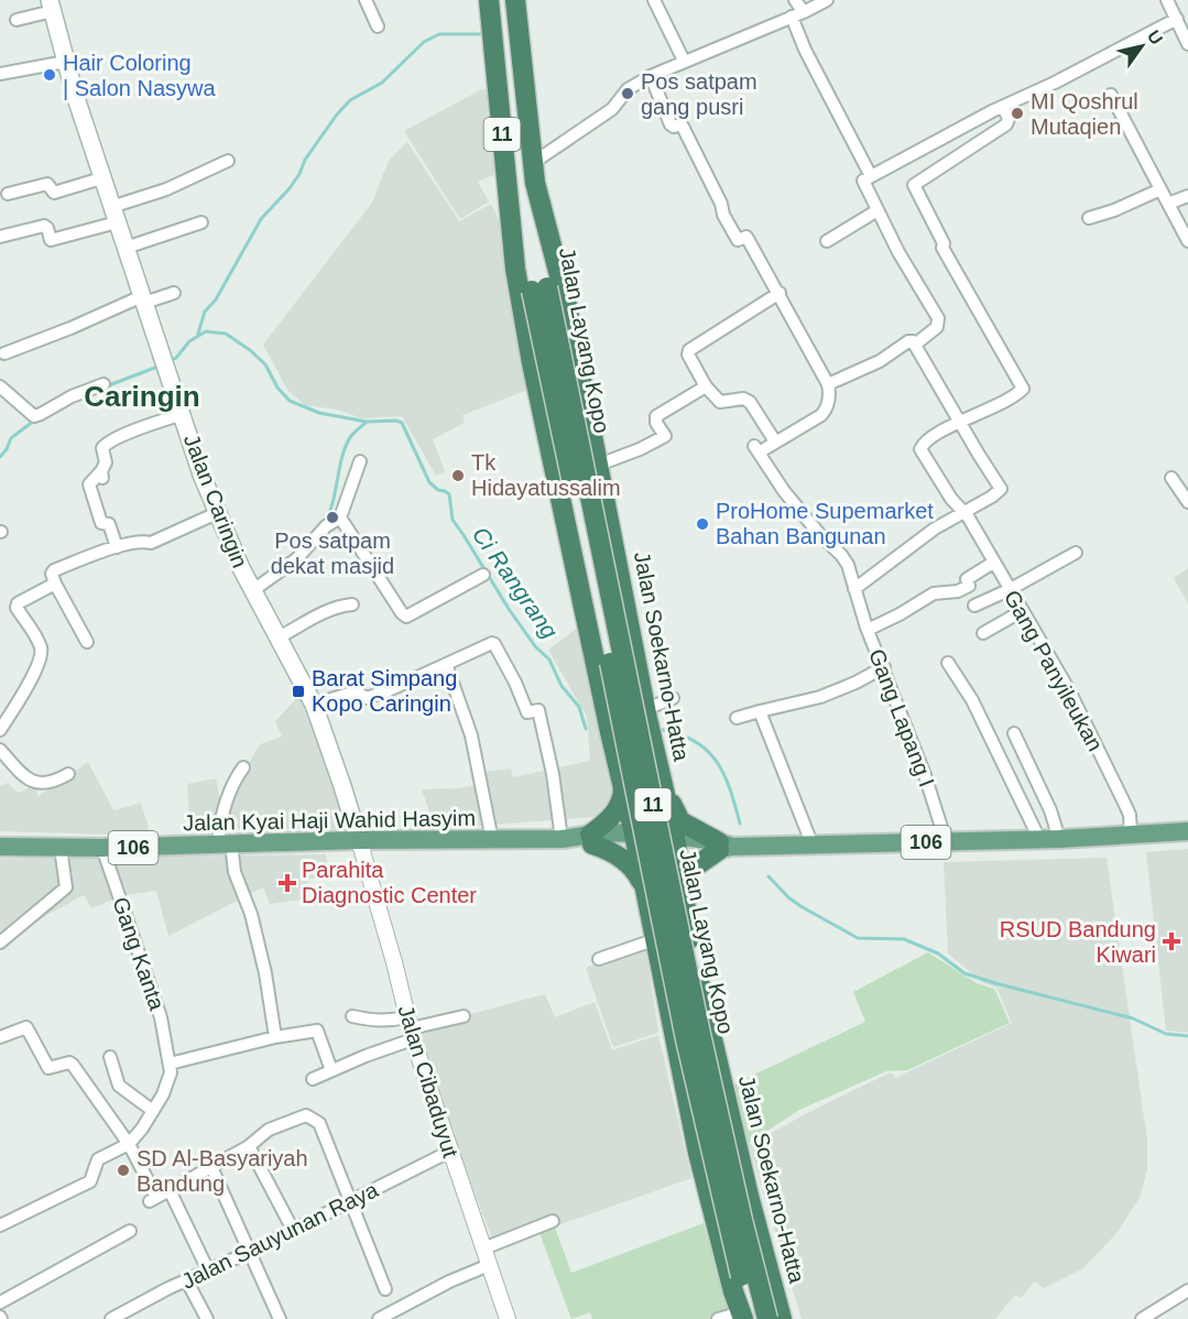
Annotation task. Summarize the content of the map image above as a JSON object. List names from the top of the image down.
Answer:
{
  "streets": {
    "highway": ["11", "Jalan Layang Kopo", "Jalan Soekarno-Hatta"],
    "main road": ["Jalan Caringin", "Jalan Kyai Haji Wahid Hasyim", "106"],
    "street": [
      "Gang Panyileukan",
      "Gang Lapang I",
      "Gang Kanta",
      "Jalan Cibaduyut",
      "Jalan Sauyunan Raya"
    ]
  },
  "crossings": [
    ["11", "Jalan Layang Kopo"],
    ["11", "Jalan Kyai Haji Wahid Hasyim"],
    ["Jalan Layang Kopo", "Jalan Soekarno-Hatta"],
    ["Jalan Caringin", "Jalan Kyai Haji Wahid Hasyim"],
    ["Jalan Caringin", "Jalan Cibaduyut"],
    ["Jalan Soekarno-Hatta", "Jalan Kyai Haji Wahid Hasyim"],
    ["Gang Panyileukan", "Jalan Kyai Haji Wahid Hasyim"],
    ["Gang Lapang I", "Jalan Kyai Haji Wahid Hasyim"],
    ["Jalan Kyai Haji Wahid Hasyim", "Gang Kanta"],
    ["Jalan Kyai Haji Wahid Hasyim", "Jalan Cibaduyut"],
    ["Jalan Cibaduyut", "Jalan Sauyunan Raya"]
  ],
  "districts": ["Caringin"],
  "water": ["Ci Rangrang"],
  "places": {
    "other": [
      "Hair Coloring | Salon Nasywa",
      "Pos satpam gang pusri",
      "MI Qoshrul Mutaqien",
      "Tk Hidayatussalim",
      "Pos satpam dekat masjid",
      "ProHome Supemarket Bahan Bangunan",
      "SD Al-Basyariyah Bandung"
    ],
    "transit": ["Barat Simpang Kopo Caringin"],
    "health": ["Parahita Diagnostic Center", "RSUD Bandung Kiwari"]
  },
  "north": "top right"
}
